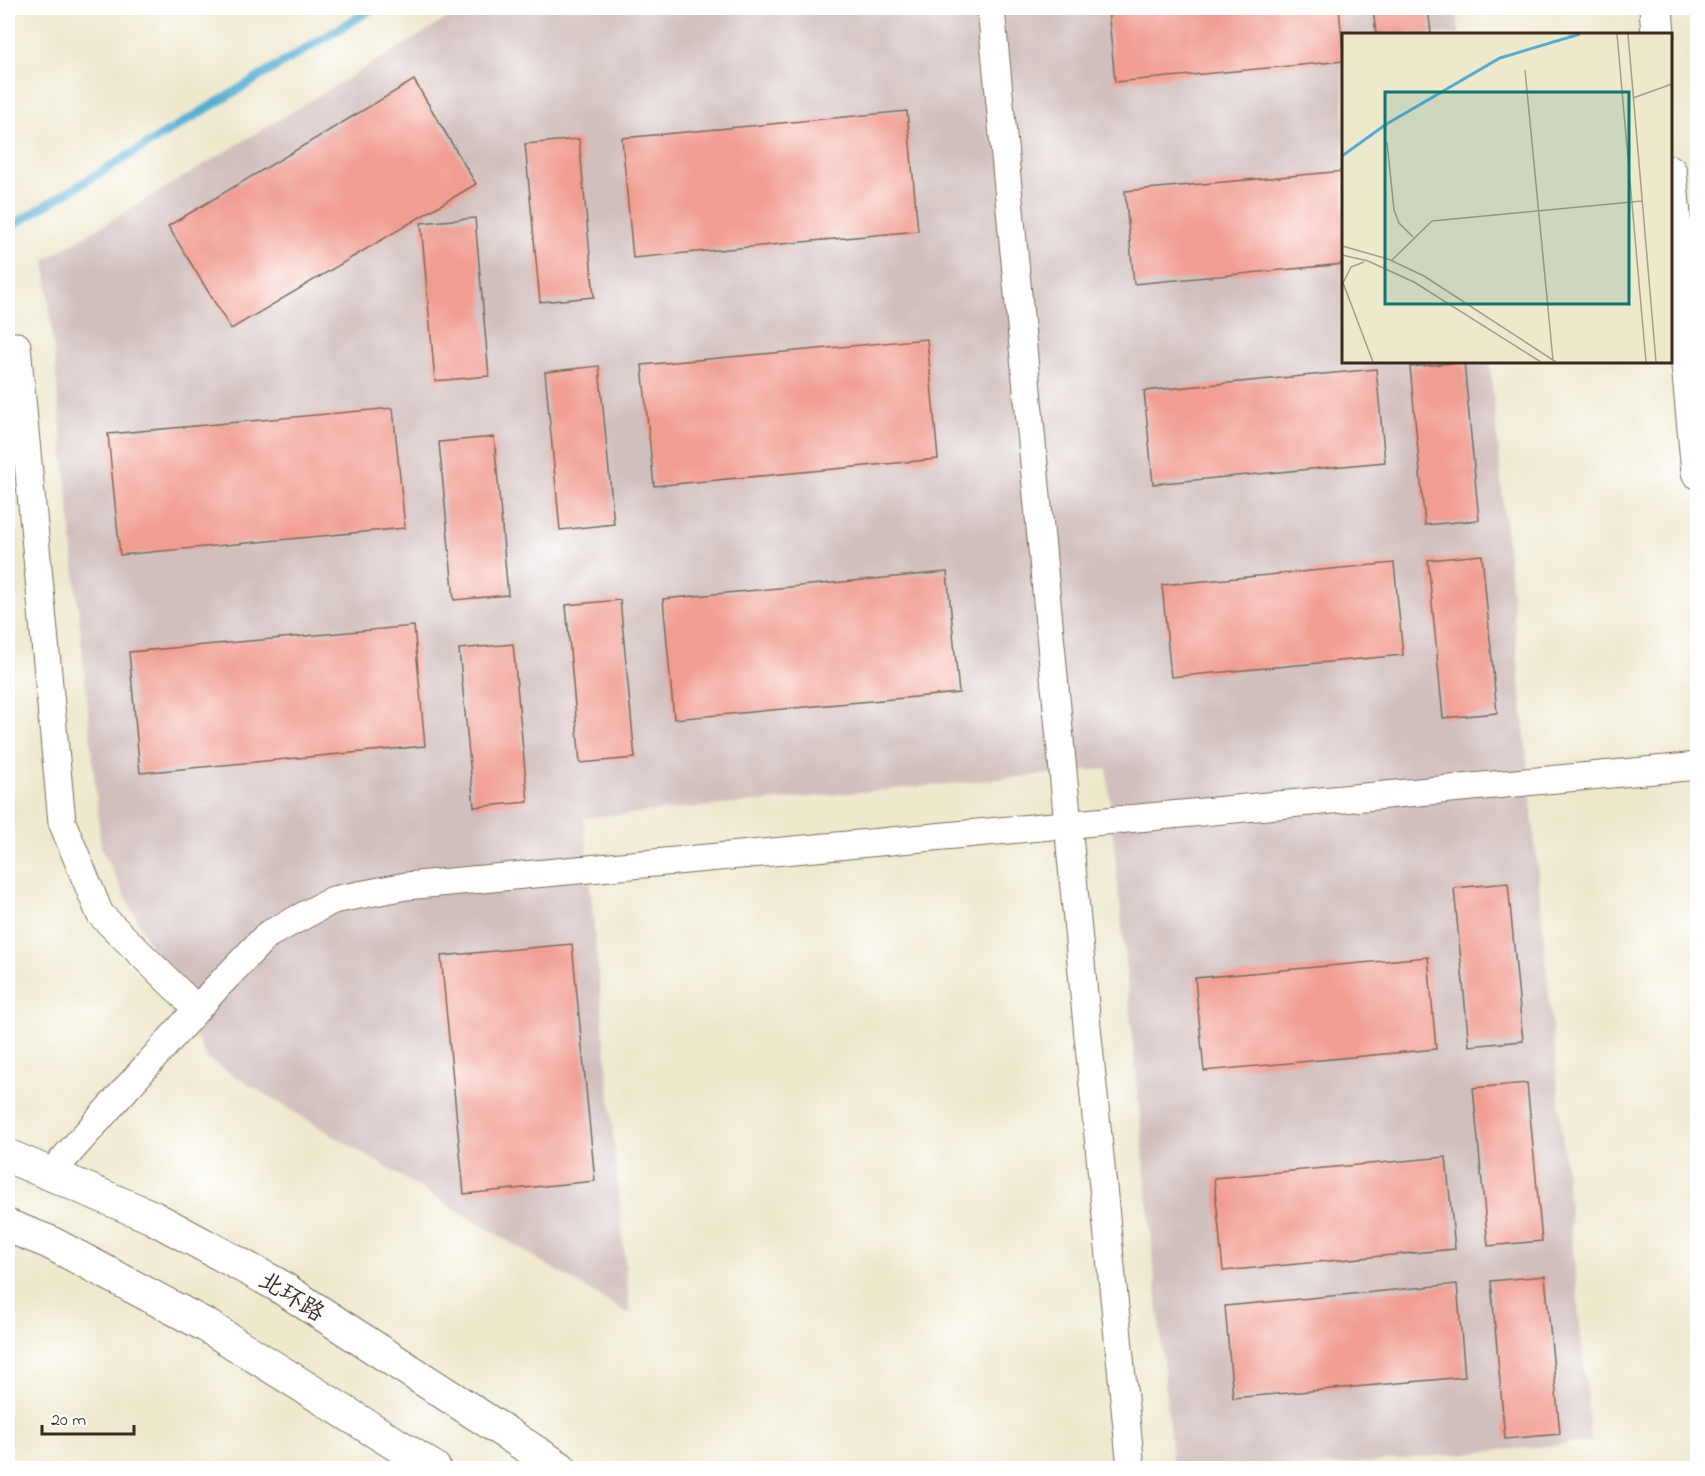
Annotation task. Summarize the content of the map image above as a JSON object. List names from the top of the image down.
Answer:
{
  "streets": {
    "main road": ["北环路"]
  },
  "scale_bar": "20 m"
}
